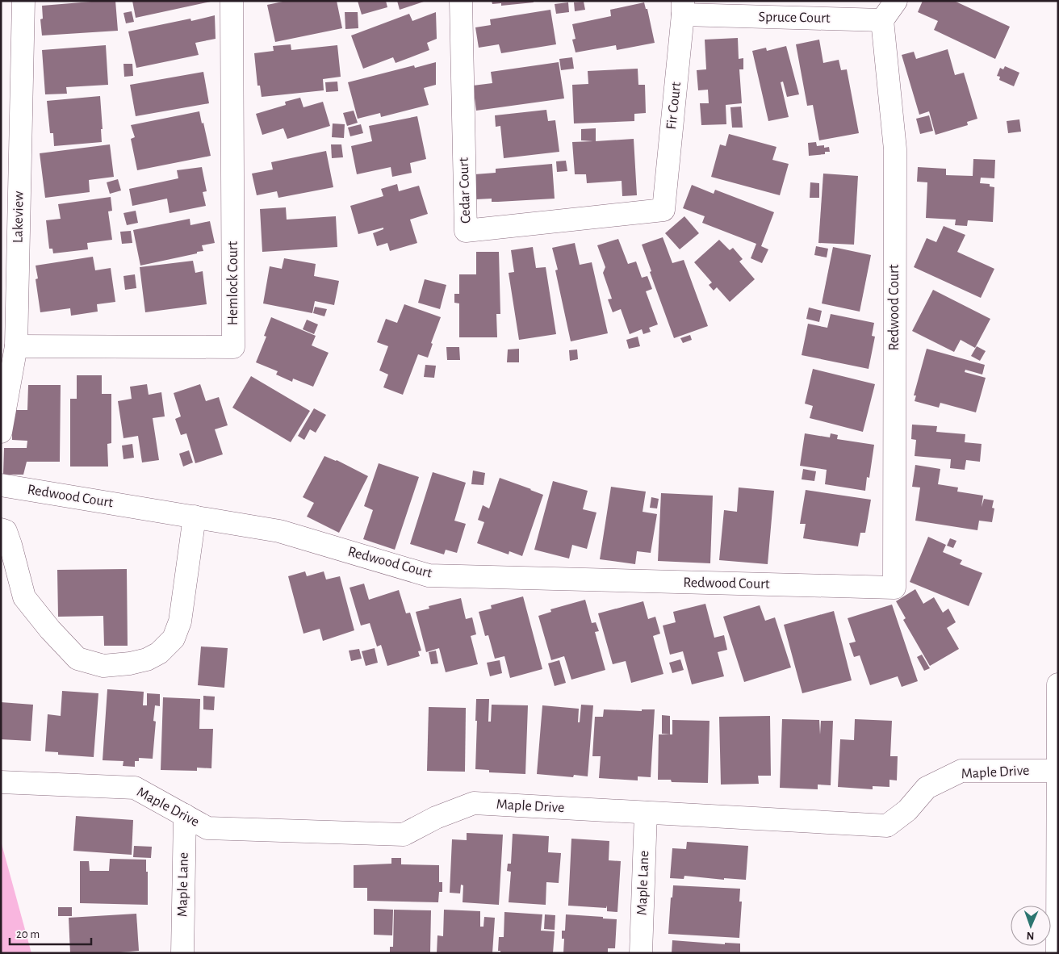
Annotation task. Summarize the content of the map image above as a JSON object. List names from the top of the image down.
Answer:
{
  "streets": {
    "street": [
      "Spruce Court",
      "Fir Court",
      "Cedar Court",
      "Lakeview",
      "Hemlock Court",
      "Redwood Court",
      "Maple Drive",
      "Maple Lane"
    ]
  },
  "crossings": [
    ["Spruce Court", "Fir Court"],
    ["Spruce Court", "Redwood Court"],
    ["Fir Court", "Cedar Court"],
    ["Lakeview", "Hemlock Court"],
    ["Maple Drive", "Maple Lane"]
  ],
  "scale_bar": "20 m",
  "north": "bottom"
}
